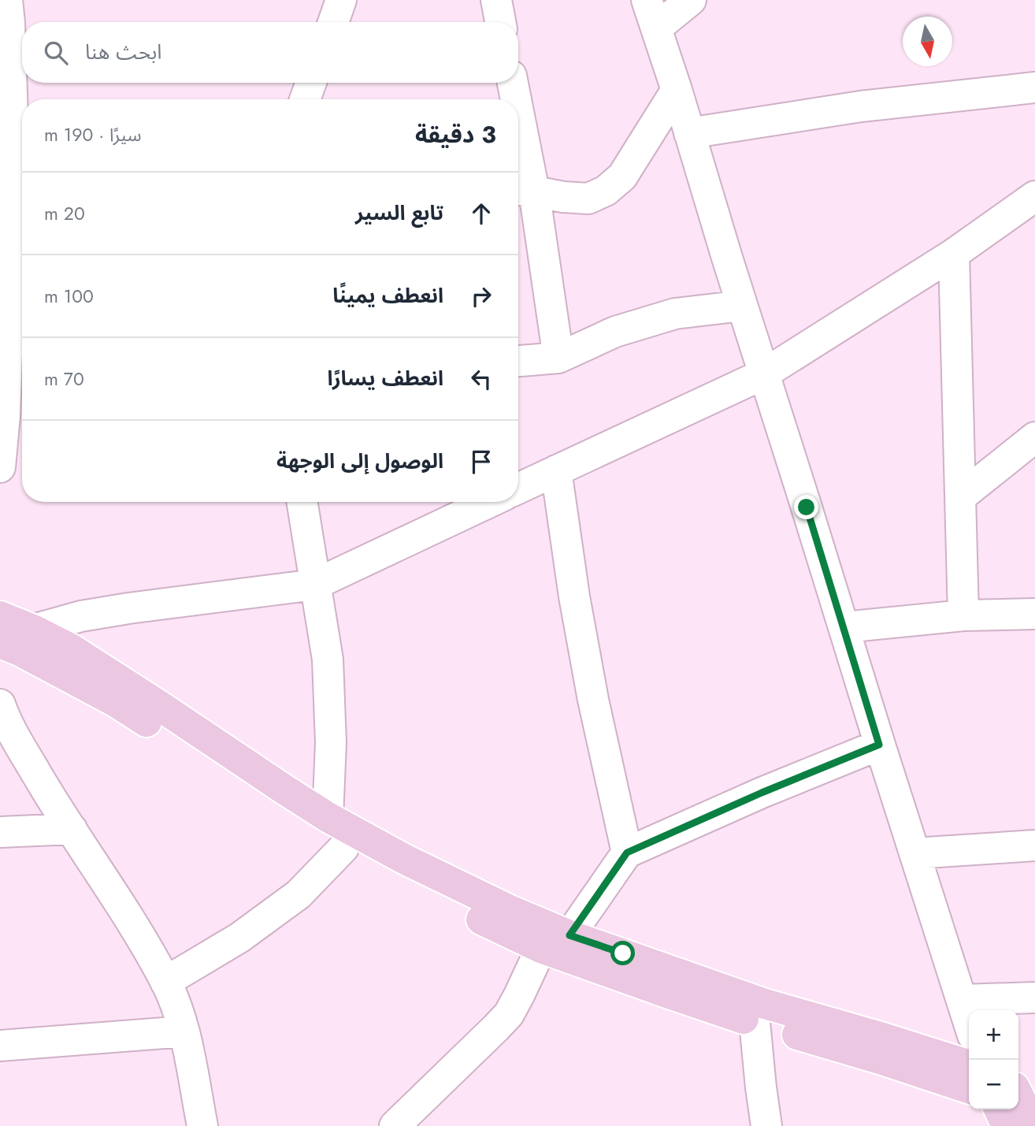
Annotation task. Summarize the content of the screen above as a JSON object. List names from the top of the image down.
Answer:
{
  "north": "bottom",
  "page": {
    "search": "ابحث هنا",
    "heading": ["3 دقيقة", "سيرًا · 190 m"],
    "list": [
      ["تابع السير", "20 m"],
      ["انعطف يمينًا", "100 m"],
      ["انعطف يسارًا", "70 m"],
      "الوصول إلى الوجهة"
    ],
    "map_buttons": ["+", "−"]
  }
}
